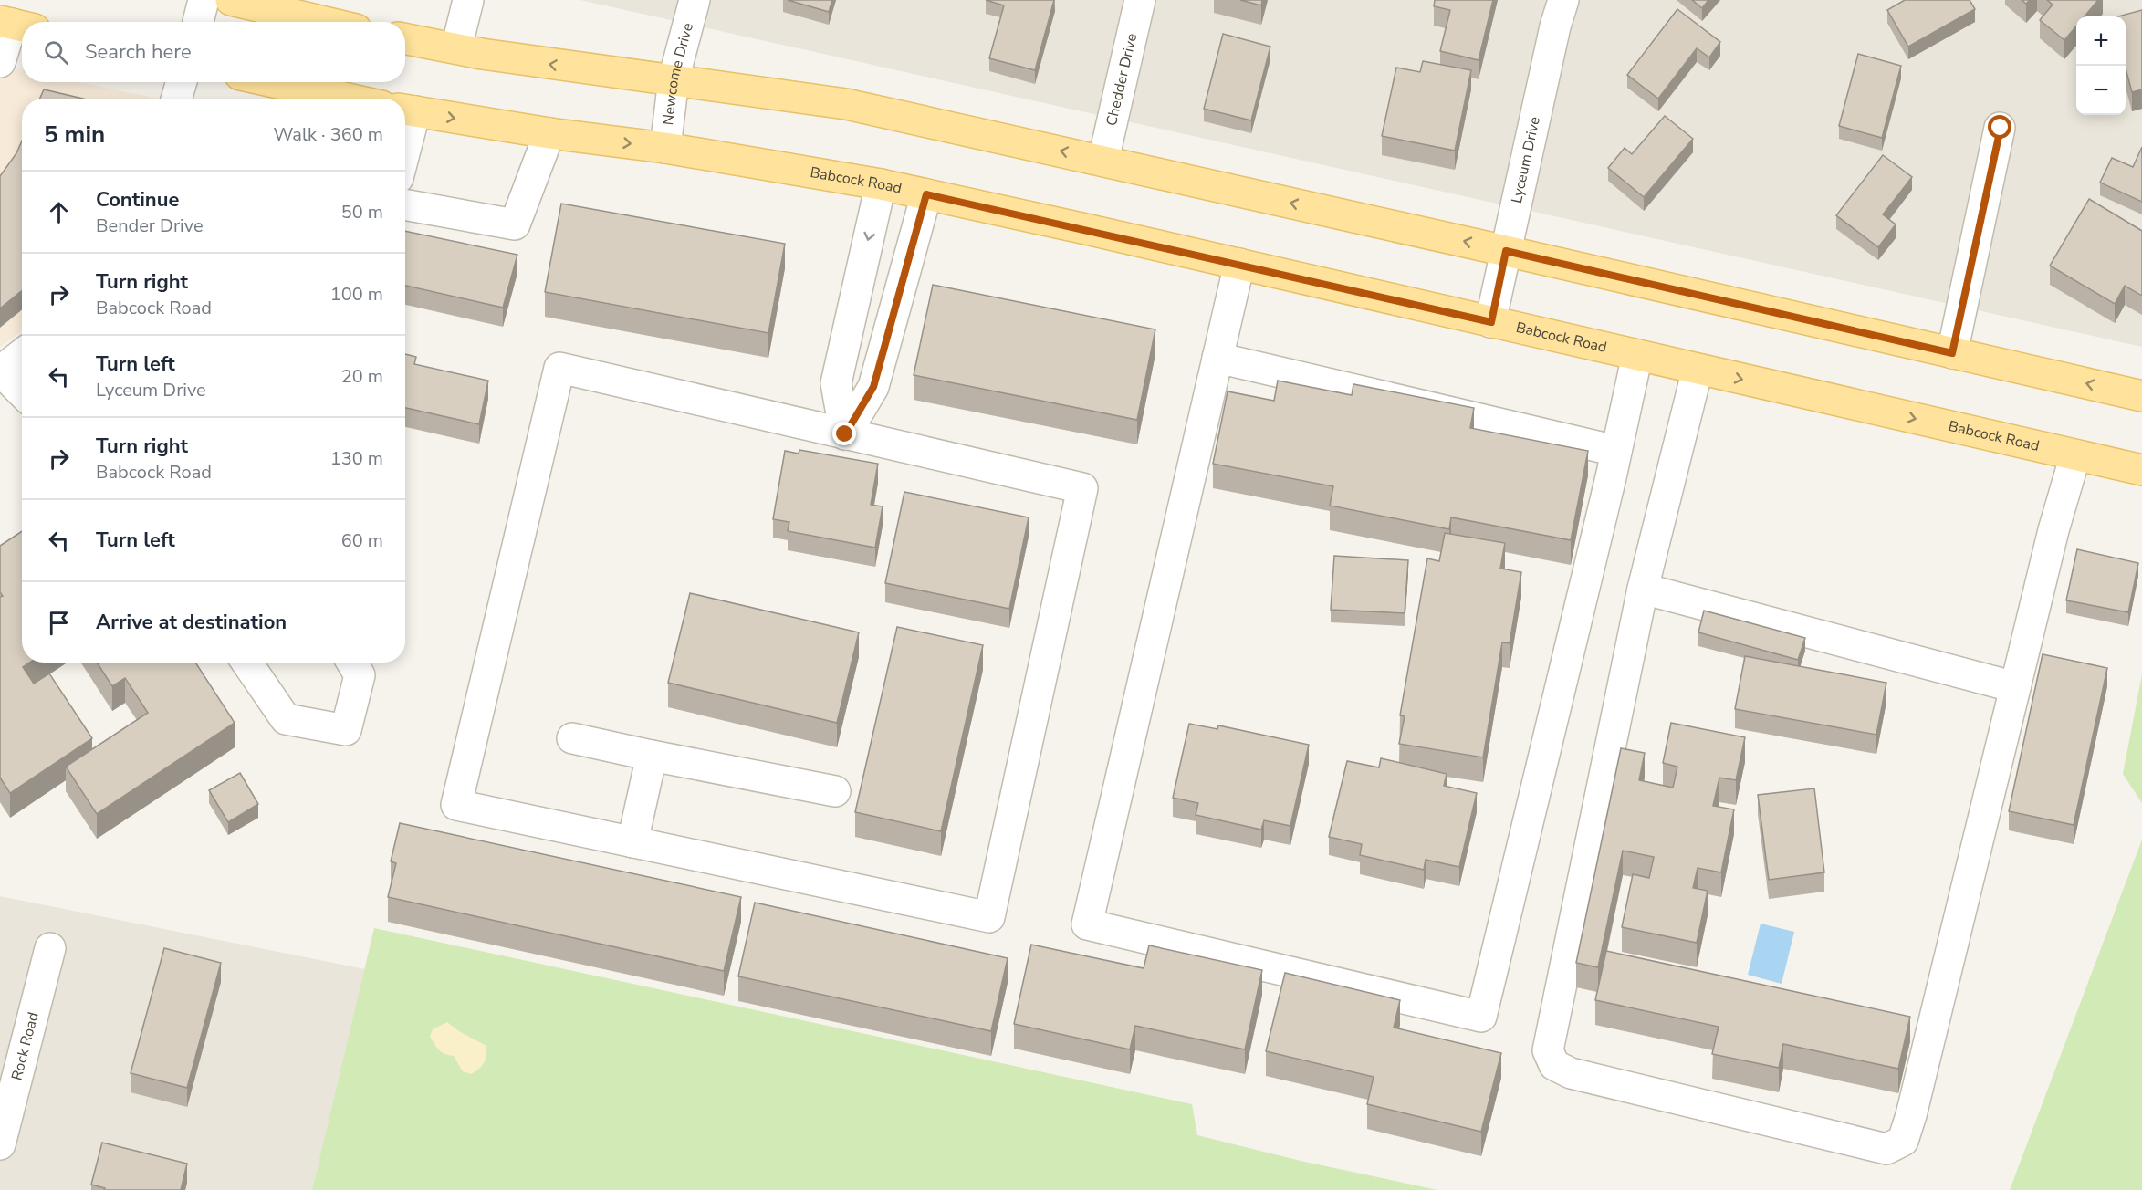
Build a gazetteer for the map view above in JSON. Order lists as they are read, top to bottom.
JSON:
{
  "streets": {
    "main road": ["Babcock Road"],
    "street": [
      "Newcome Drive",
      "Chedder Drive",
      "Lyceum Drive",
      "Rock Road"
    ]
  },
  "crossings": [
    ["Newcome Drive", "Babcock Road"],
    ["Lyceum Drive", "Babcock Road"]
  ],
  "page": {
    "map_buttons": ["+", "−"],
    "search": "Search here",
    "heading": ["5 min", "Walk · 360 m"],
    "list": [
      ["Continue", "Bender Drive", "50 m"],
      ["Turn right", "Babcock Road", "100 m"],
      ["Turn left", "Lyceum Drive", "20 m"],
      ["Turn right", "Babcock Road", "130 m"],
      ["Turn left", "60 m"],
      "Arrive at destination"
    ]
  }
}
